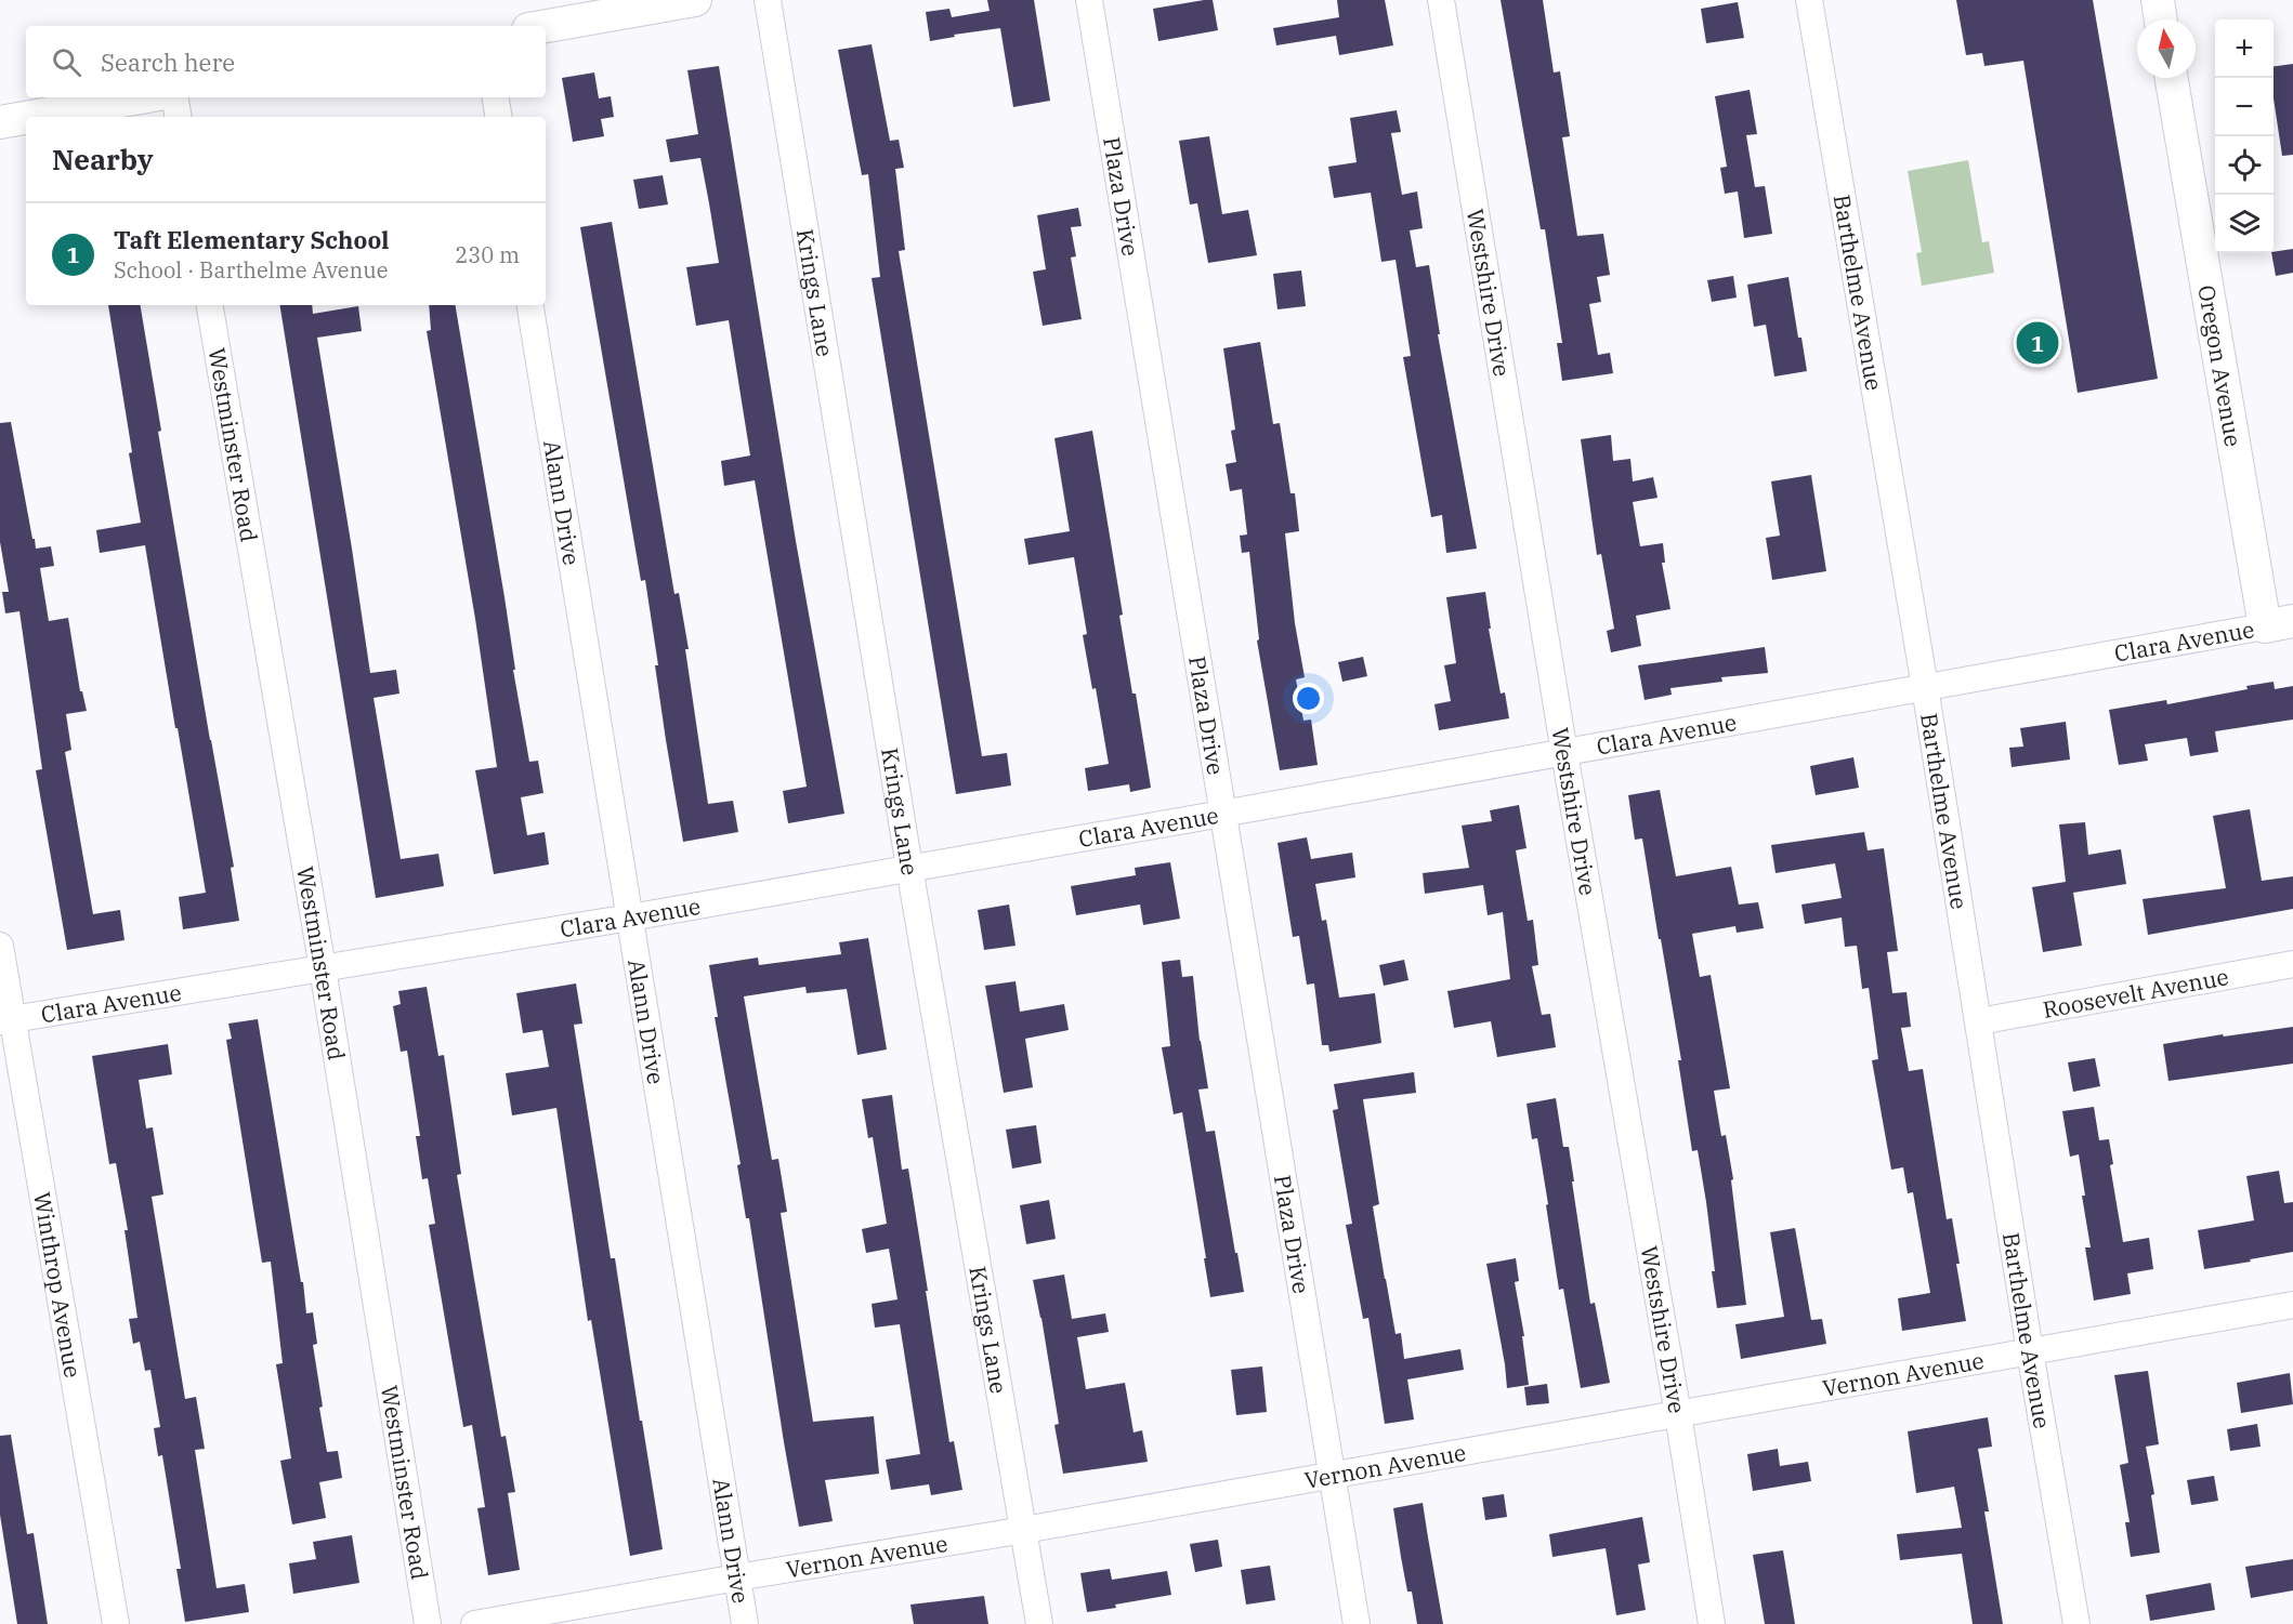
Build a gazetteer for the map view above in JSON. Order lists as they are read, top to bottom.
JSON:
{
  "streets": {
    "street": [
      "Plaza Drive",
      "Krings Lane",
      "Westshire Drive",
      "Barthelme Avenue",
      "Oregon Avenue",
      "Westminster Road",
      "Alann Drive",
      "Clara Avenue",
      "Roosevelt Avenue",
      "Winthrop Avenue",
      "Vernon Avenue"
    ]
  },
  "crossings": [
    ["Plaza Drive", "Clara Avenue"],
    ["Plaza Drive", "Vernon Avenue"],
    ["Krings Lane", "Clara Avenue"],
    ["Krings Lane", "Vernon Avenue"],
    ["Westshire Drive", "Clara Avenue"],
    ["Westshire Drive", "Vernon Avenue"],
    ["Barthelme Avenue", "Clara Avenue"],
    ["Barthelme Avenue", "Roosevelt Avenue"],
    ["Barthelme Avenue", "Vernon Avenue"],
    ["Oregon Avenue", "Clara Avenue"],
    ["Westminster Road", "Clara Avenue"],
    ["Alann Drive", "Clara Avenue"],
    ["Alann Drive", "Vernon Avenue"],
    ["Clara Avenue", "Winthrop Avenue"]
  ],
  "north": "top",
  "page": {
    "map_buttons": ["+", "−"],
    "search": "Search here",
    "heading": "Nearby",
    "list": [
      {
        "mark": "1",
        "name": "Taft Elementary School",
        "note": "School · Barthelme Avenue",
        "value": "230 m"
      }
    ],
    "pins": "1"
  }
}
